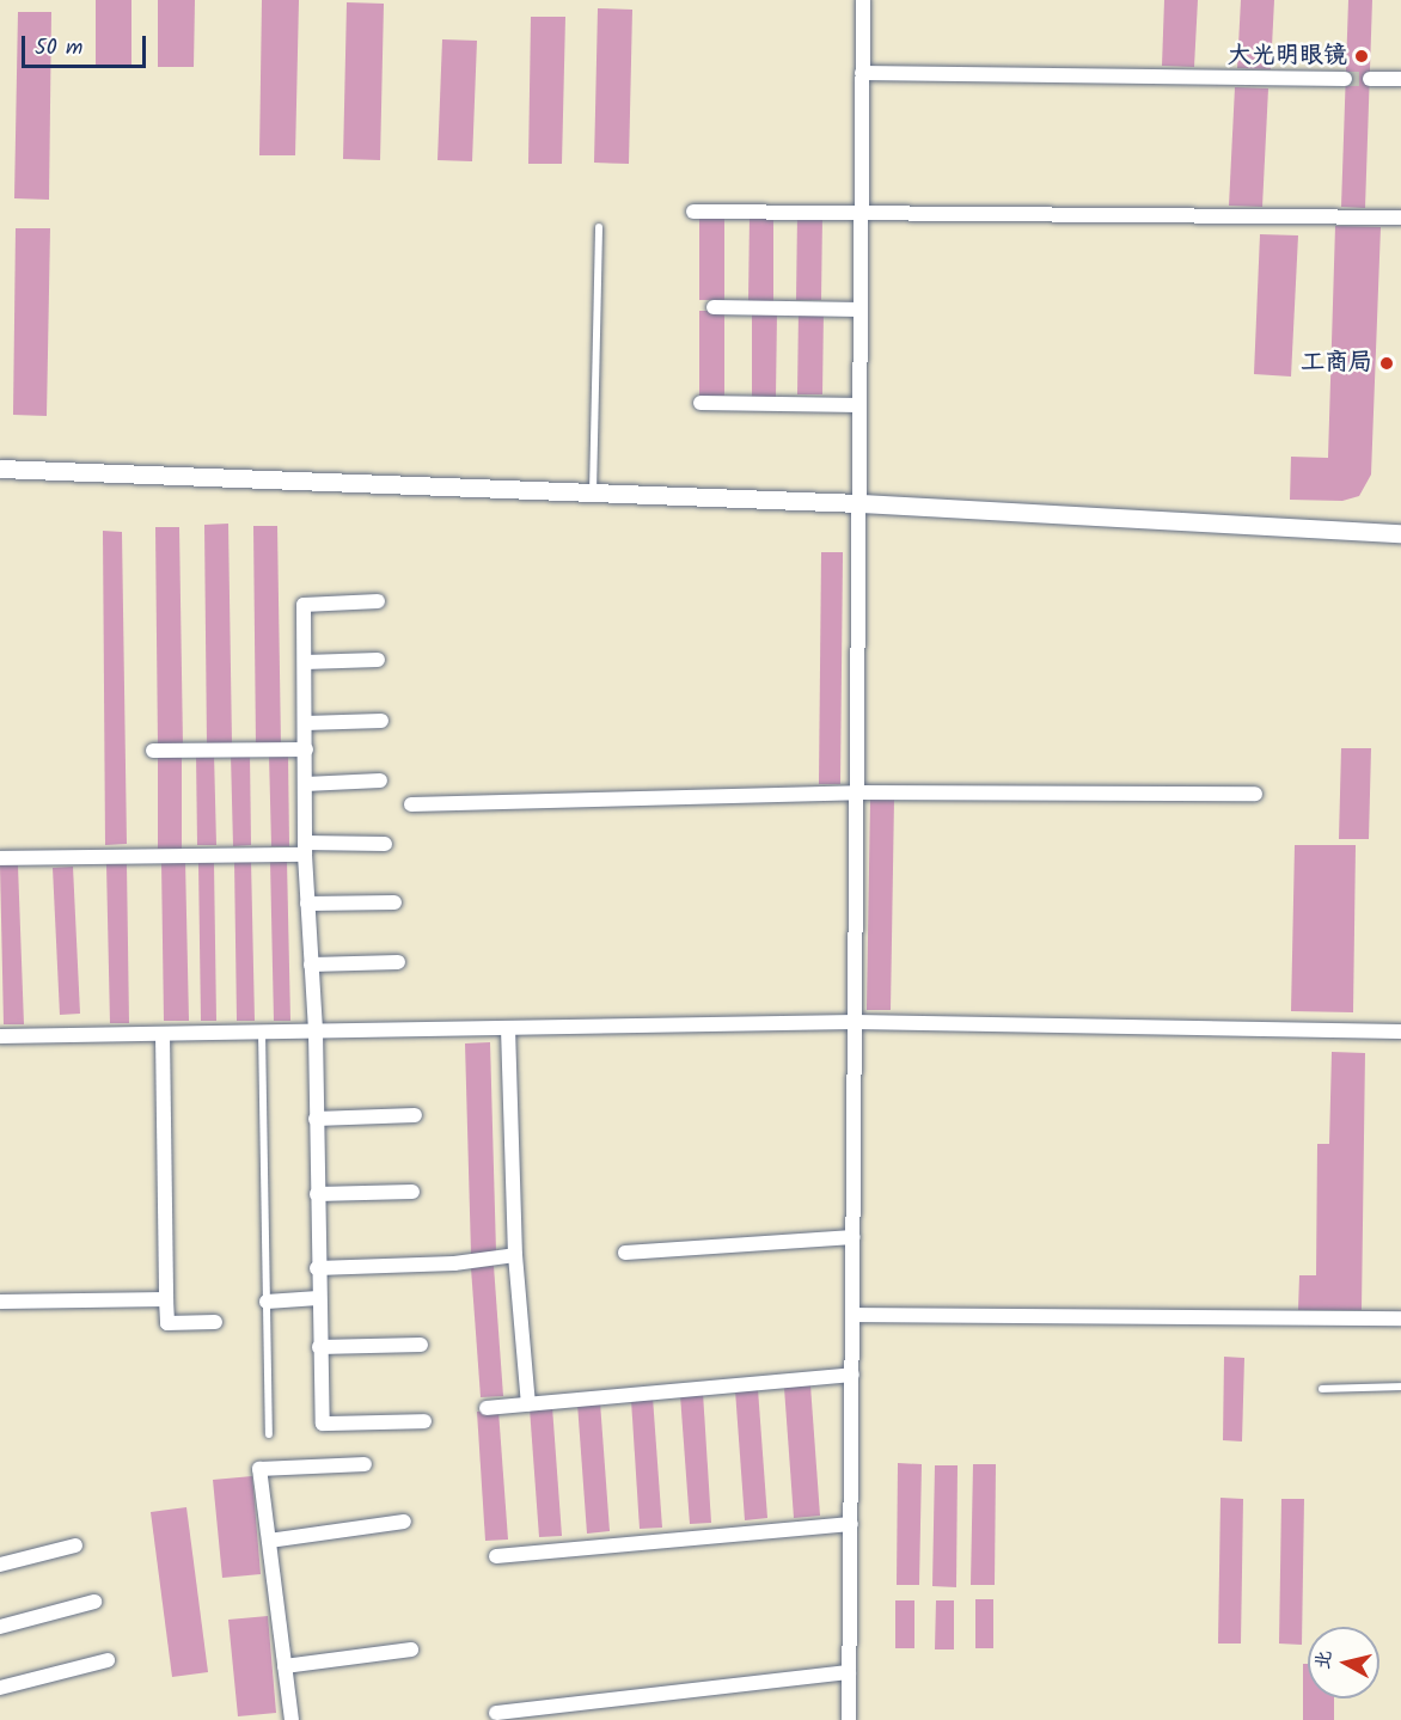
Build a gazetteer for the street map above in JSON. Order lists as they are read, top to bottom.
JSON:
{
  "places": ["大光明眼镜", "工商局"],
  "scale_bar": "50 m",
  "north": "left"
}
